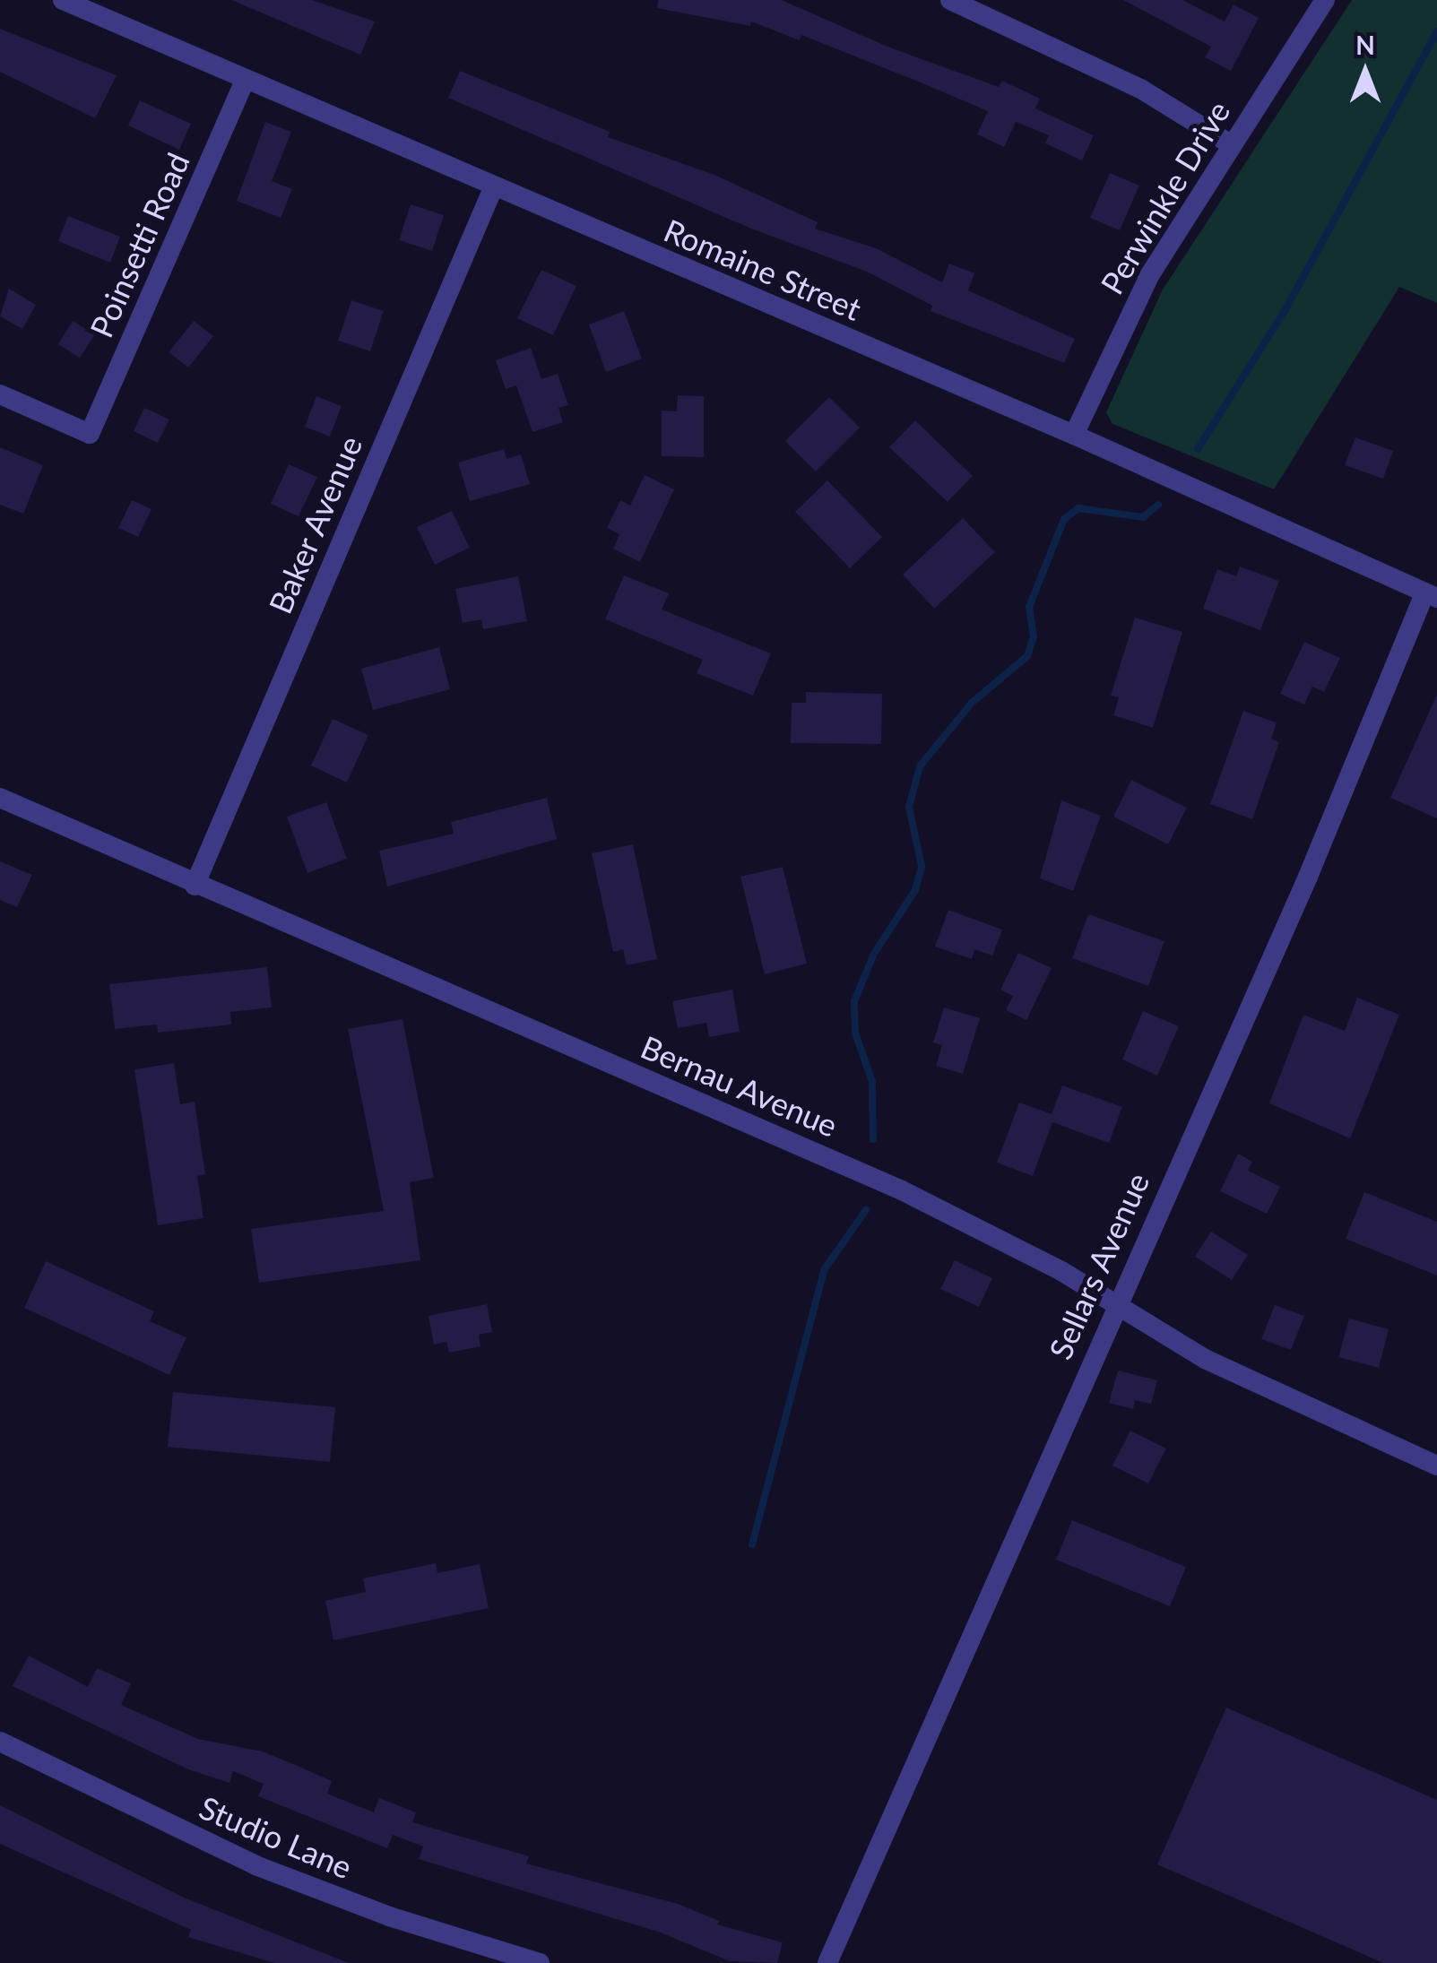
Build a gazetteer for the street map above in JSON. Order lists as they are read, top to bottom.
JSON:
{
  "streets": {
    "street": [
      "Perwinkle Drive",
      "Poinsetti Road",
      "Romaine Street",
      "Baker Avenue",
      "Bernau Avenue",
      "Sellars Avenue",
      "Studio Lane"
    ]
  },
  "crossings": [
    ["Perwinkle Drive", "Romaine Street"],
    ["Poinsetti Road", "Romaine Street"],
    ["Romaine Street", "Baker Avenue"],
    ["Romaine Street", "Sellars Avenue"],
    ["Baker Avenue", "Bernau Avenue"],
    ["Bernau Avenue", "Sellars Avenue"]
  ],
  "north": "top"
}
